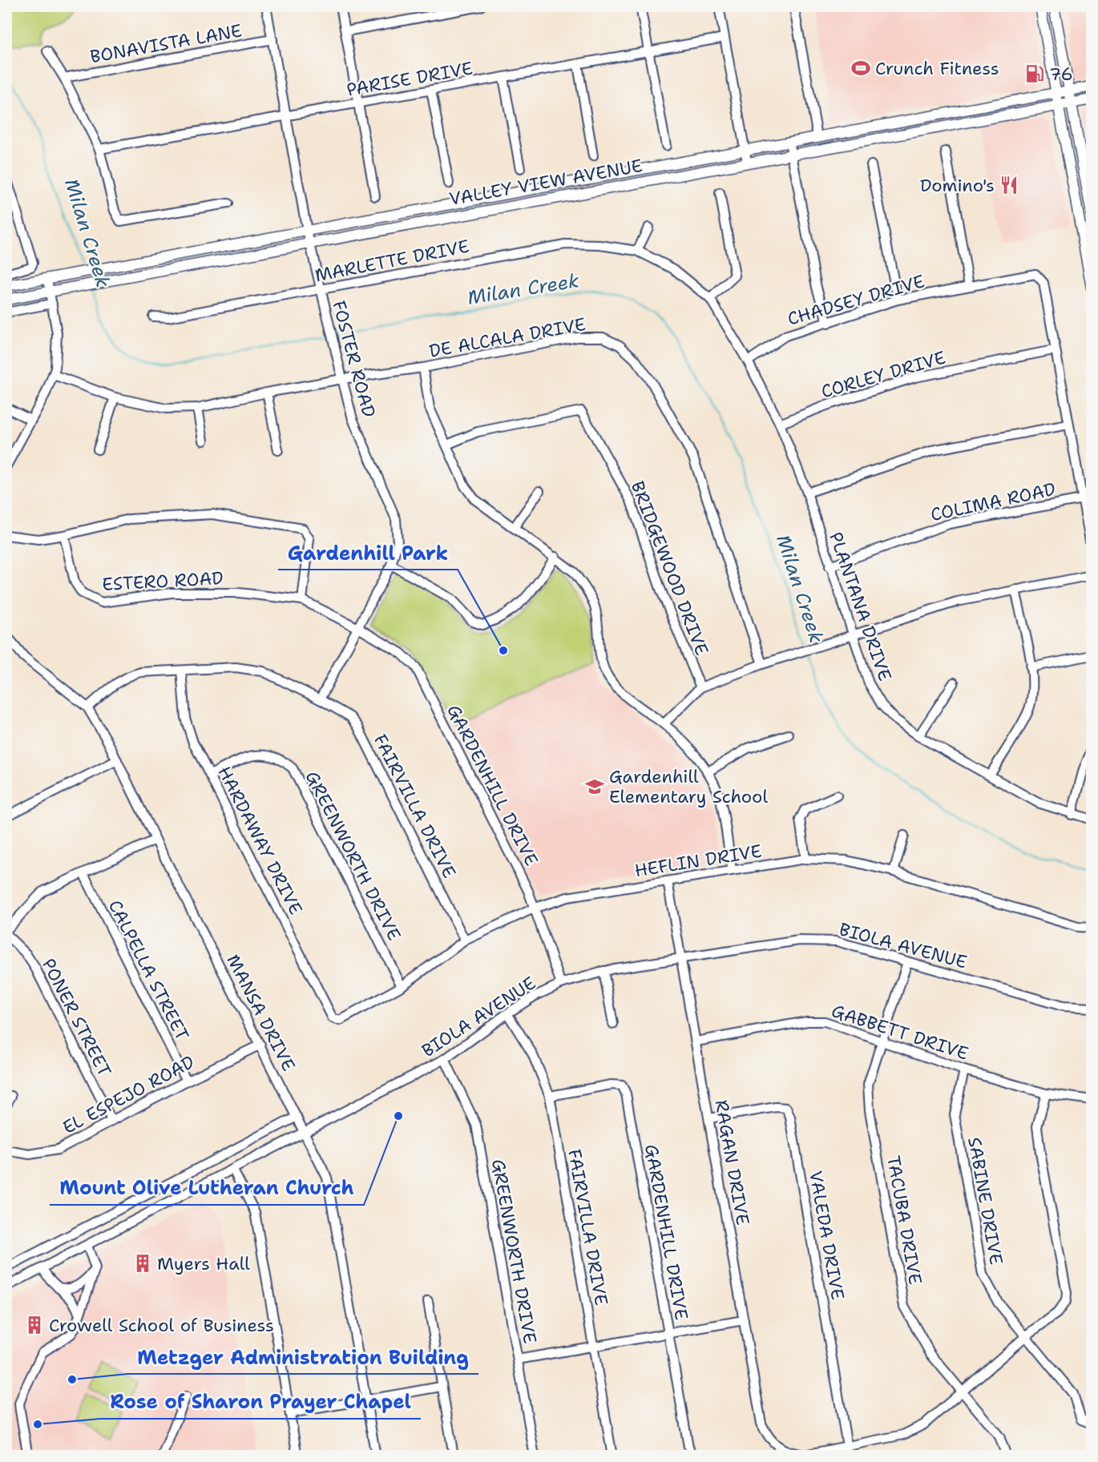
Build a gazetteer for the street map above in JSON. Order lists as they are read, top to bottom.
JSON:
{
  "streets": {
    "main road": ["VALLEY VIEW AVENUE"],
    "street": [
      "BONAVISTA LANE",
      "PARISE DRIVE",
      "MARLETTE DRIVE",
      "CHADSEY DRIVE",
      "DE ALCALA DRIVE",
      "FOSTER ROAD",
      "CORLEY DRIVE",
      "COLIMA ROAD",
      "BRIDGEWOOD DRIVE",
      "ESTERO ROAD",
      "PLANTANA DRIVE",
      "GARDENHILL DRIVE",
      "FAIRVILLA DRIVE",
      "HARDAWAY DRIVE",
      "GREENWORTH DRIVE",
      "HEFLIN DRIVE",
      "BIOLA AVENUE",
      "CALPELLA STREET",
      "MANSA DRIVE",
      "PONER STREET",
      "GABBETT DRIVE",
      "EL ESPEJO ROAD",
      "RAGAN DRIVE",
      "SABINE DRIVE",
      "TACUBA DRIVE",
      "VALEDA DRIVE"
    ]
  },
  "crossings": [
    ["BONAVISTA LANE", "FOSTER ROAD"],
    ["PARISE DRIVE", "FOSTER ROAD"],
    ["VALLEY VIEW AVENUE", "FOSTER ROAD"],
    ["MARLETTE DRIVE", "FOSTER ROAD"],
    ["MARLETTE DRIVE", "PLANTANA DRIVE"],
    ["CHADSEY DRIVE", "CORLEY DRIVE"],
    ["CHADSEY DRIVE", "PLANTANA DRIVE"],
    ["DE ALCALA DRIVE", "FOSTER ROAD"],
    ["FOSTER ROAD", "ESTERO ROAD"],
    ["FOSTER ROAD", "GARDENHILL DRIVE"],
    ["FOSTER ROAD", "FAIRVILLA DRIVE"],
    ["CORLEY DRIVE", "PLANTANA DRIVE"],
    ["COLIMA ROAD", "PLANTANA DRIVE"],
    ["ESTERO ROAD", "GARDENHILL DRIVE"],
    ["GARDENHILL DRIVE", "FAIRVILLA DRIVE"],
    ["GARDENHILL DRIVE", "HEFLIN DRIVE"],
    ["GARDENHILL DRIVE", "BIOLA AVENUE"],
    ["FAIRVILLA DRIVE", "HARDAWAY DRIVE"],
    ["FAIRVILLA DRIVE", "HEFLIN DRIVE"],
    ["FAIRVILLA DRIVE", "BIOLA AVENUE"],
    ["FAIRVILLA DRIVE", "MANSA DRIVE"],
    ["HARDAWAY DRIVE", "GREENWORTH DRIVE"],
    ["HARDAWAY DRIVE", "HEFLIN DRIVE"],
    ["GREENWORTH DRIVE", "HEFLIN DRIVE"],
    ["GREENWORTH DRIVE", "BIOLA AVENUE"],
    ["HEFLIN DRIVE", "RAGAN DRIVE"],
    ["BIOLA AVENUE", "MANSA DRIVE"],
    ["BIOLA AVENUE", "RAGAN DRIVE"],
    ["BIOLA AVENUE", "TACUBA DRIVE"],
    ["CALPELLA STREET", "EL ESPEJO ROAD"],
    ["MANSA DRIVE", "EL ESPEJO ROAD"],
    ["PONER STREET", "EL ESPEJO ROAD"],
    ["GABBETT DRIVE", "RAGAN DRIVE"],
    ["GABBETT DRIVE", "SABINE DRIVE"],
    ["GABBETT DRIVE", "TACUBA DRIVE"],
    ["RAGAN DRIVE", "VALEDA DRIVE"]
  ],
  "water": ["Milan Creek"],
  "places": {
    "sports": ["Crunch Fitness"],
    "fuel station": ["76"],
    "restaurant": ["Domino's"],
    "other": [
      "Gardenhill Park",
      "Mount Olive Lutheran Church",
      "Metzger Administration Building",
      "Rose of Sharon Prayer Chapel"
    ],
    "school or university": ["Gardenhill Elementary School"],
    "building": ["Myers Hall", "Crowell School of Business"]
  }
}
